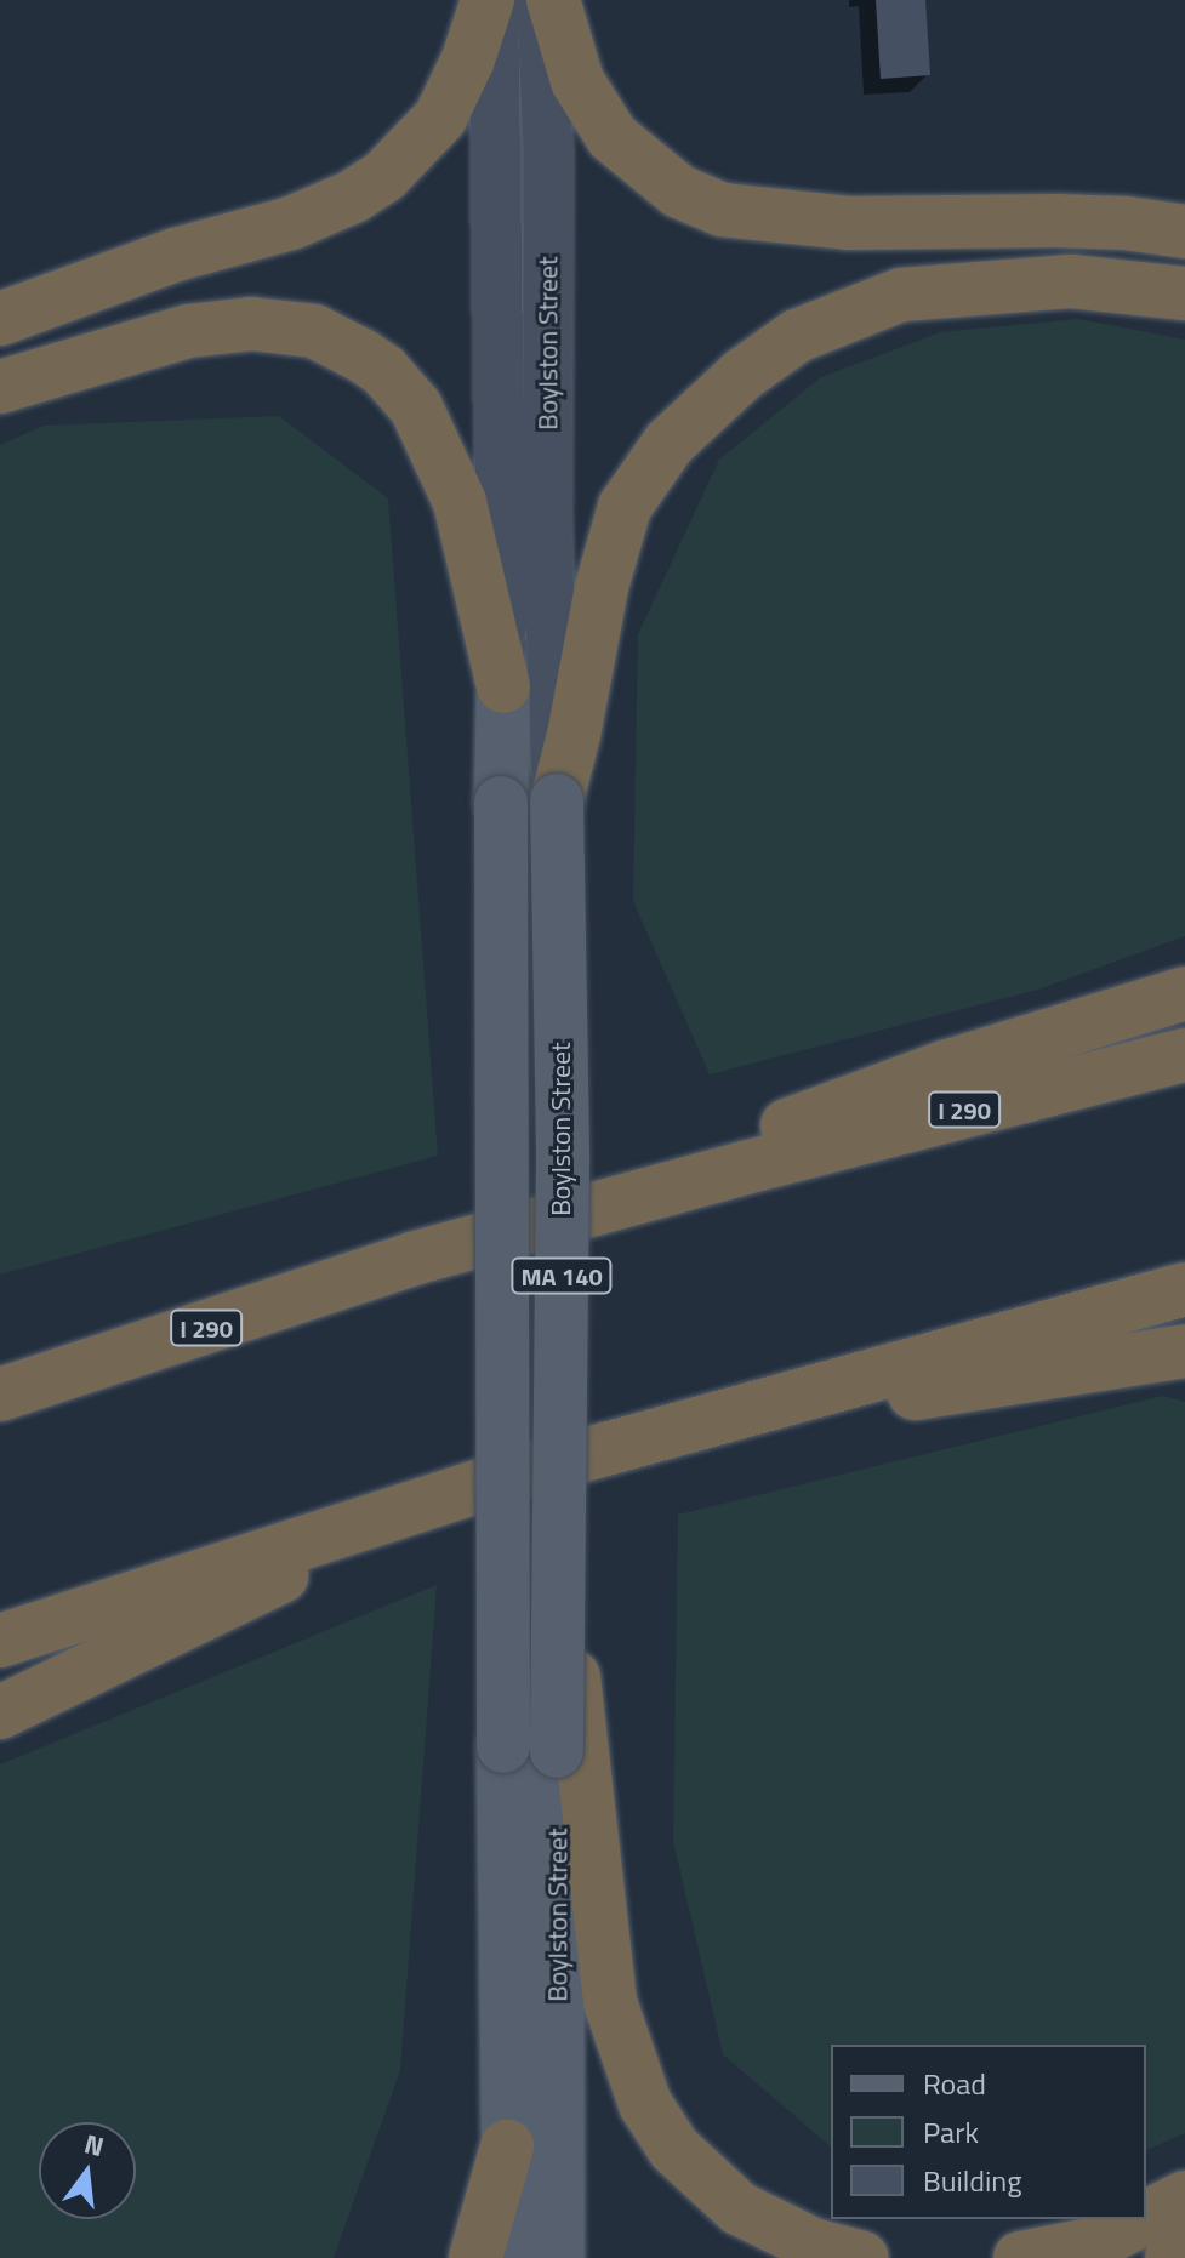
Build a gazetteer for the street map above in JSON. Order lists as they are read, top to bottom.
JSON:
{
  "streets": {
    "highway": ["I 290"],
    "main road": ["Boylston Street", "MA 140"]
  },
  "legend": ["Road", "Park", "Building"],
  "north": "top"
}
